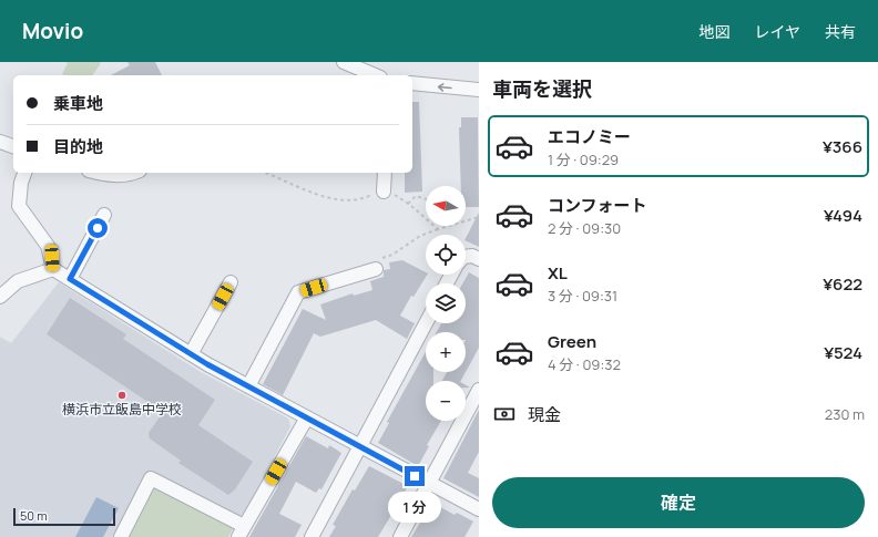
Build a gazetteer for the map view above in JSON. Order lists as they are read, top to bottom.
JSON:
{
  "places": ["横浜市立飯島中学校"],
  "scale_bar": "50 m",
  "north": "left",
  "page": {
    "header": "Movio",
    "nav": ["地図", "レイヤ", "共有"],
    "heading": "車両を選択",
    "banner": ["乗車地", "目的地"],
    "list": [
      {
        "name": "エコノミー",
        "note": "1 分 · 09:29",
        "value": "¥366"
      },
      {
        "name": "コンフォート",
        "note": "2 分 · 09:30",
        "value": "¥494"
      },
      {
        "name": "XL",
        "note": "3 分 · 09:31",
        "value": "¥622"
      },
      {
        "name": "Green",
        "note": "4 分 · 09:32",
        "value": "¥524"
      }
    ],
    "map_buttons": ["+", "−"],
    "pay": ["現金", "230 m"],
    "buttons": "確定",
    "bubble": "1 分",
    "scale": "50 m"
  }
}
